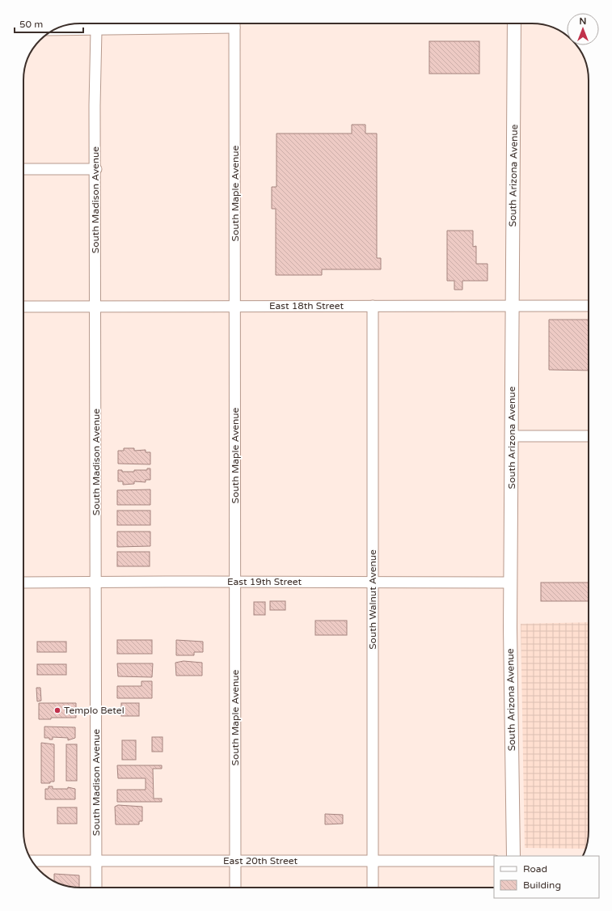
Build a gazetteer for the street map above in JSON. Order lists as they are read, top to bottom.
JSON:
{
  "streets": {
    "street": [
      "South Arizona Avenue",
      "South Maple Avenue",
      "South Madison Avenue",
      "East 18th Street",
      "East 19th Street",
      "South Walnut Avenue",
      "East 20th Street"
    ]
  },
  "crossings": [
    ["South Arizona Avenue", "East 18th Street"],
    ["South Arizona Avenue", "East 19th Street"],
    ["South Maple Avenue", "East 18th Street"],
    ["South Maple Avenue", "East 19th Street"],
    ["South Maple Avenue", "East 20th Street"],
    ["South Madison Avenue", "East 18th Street"],
    ["South Madison Avenue", "East 19th Street"],
    ["South Madison Avenue", "East 20th Street"],
    ["East 18th Street", "South Walnut Avenue"],
    ["East 19th Street", "South Walnut Avenue"],
    ["South Walnut Avenue", "East 20th Street"]
  ],
  "places": ["Templo Betel"],
  "legend": ["Road", "Building"],
  "scale_bar": "50 m",
  "north": "top"
}
